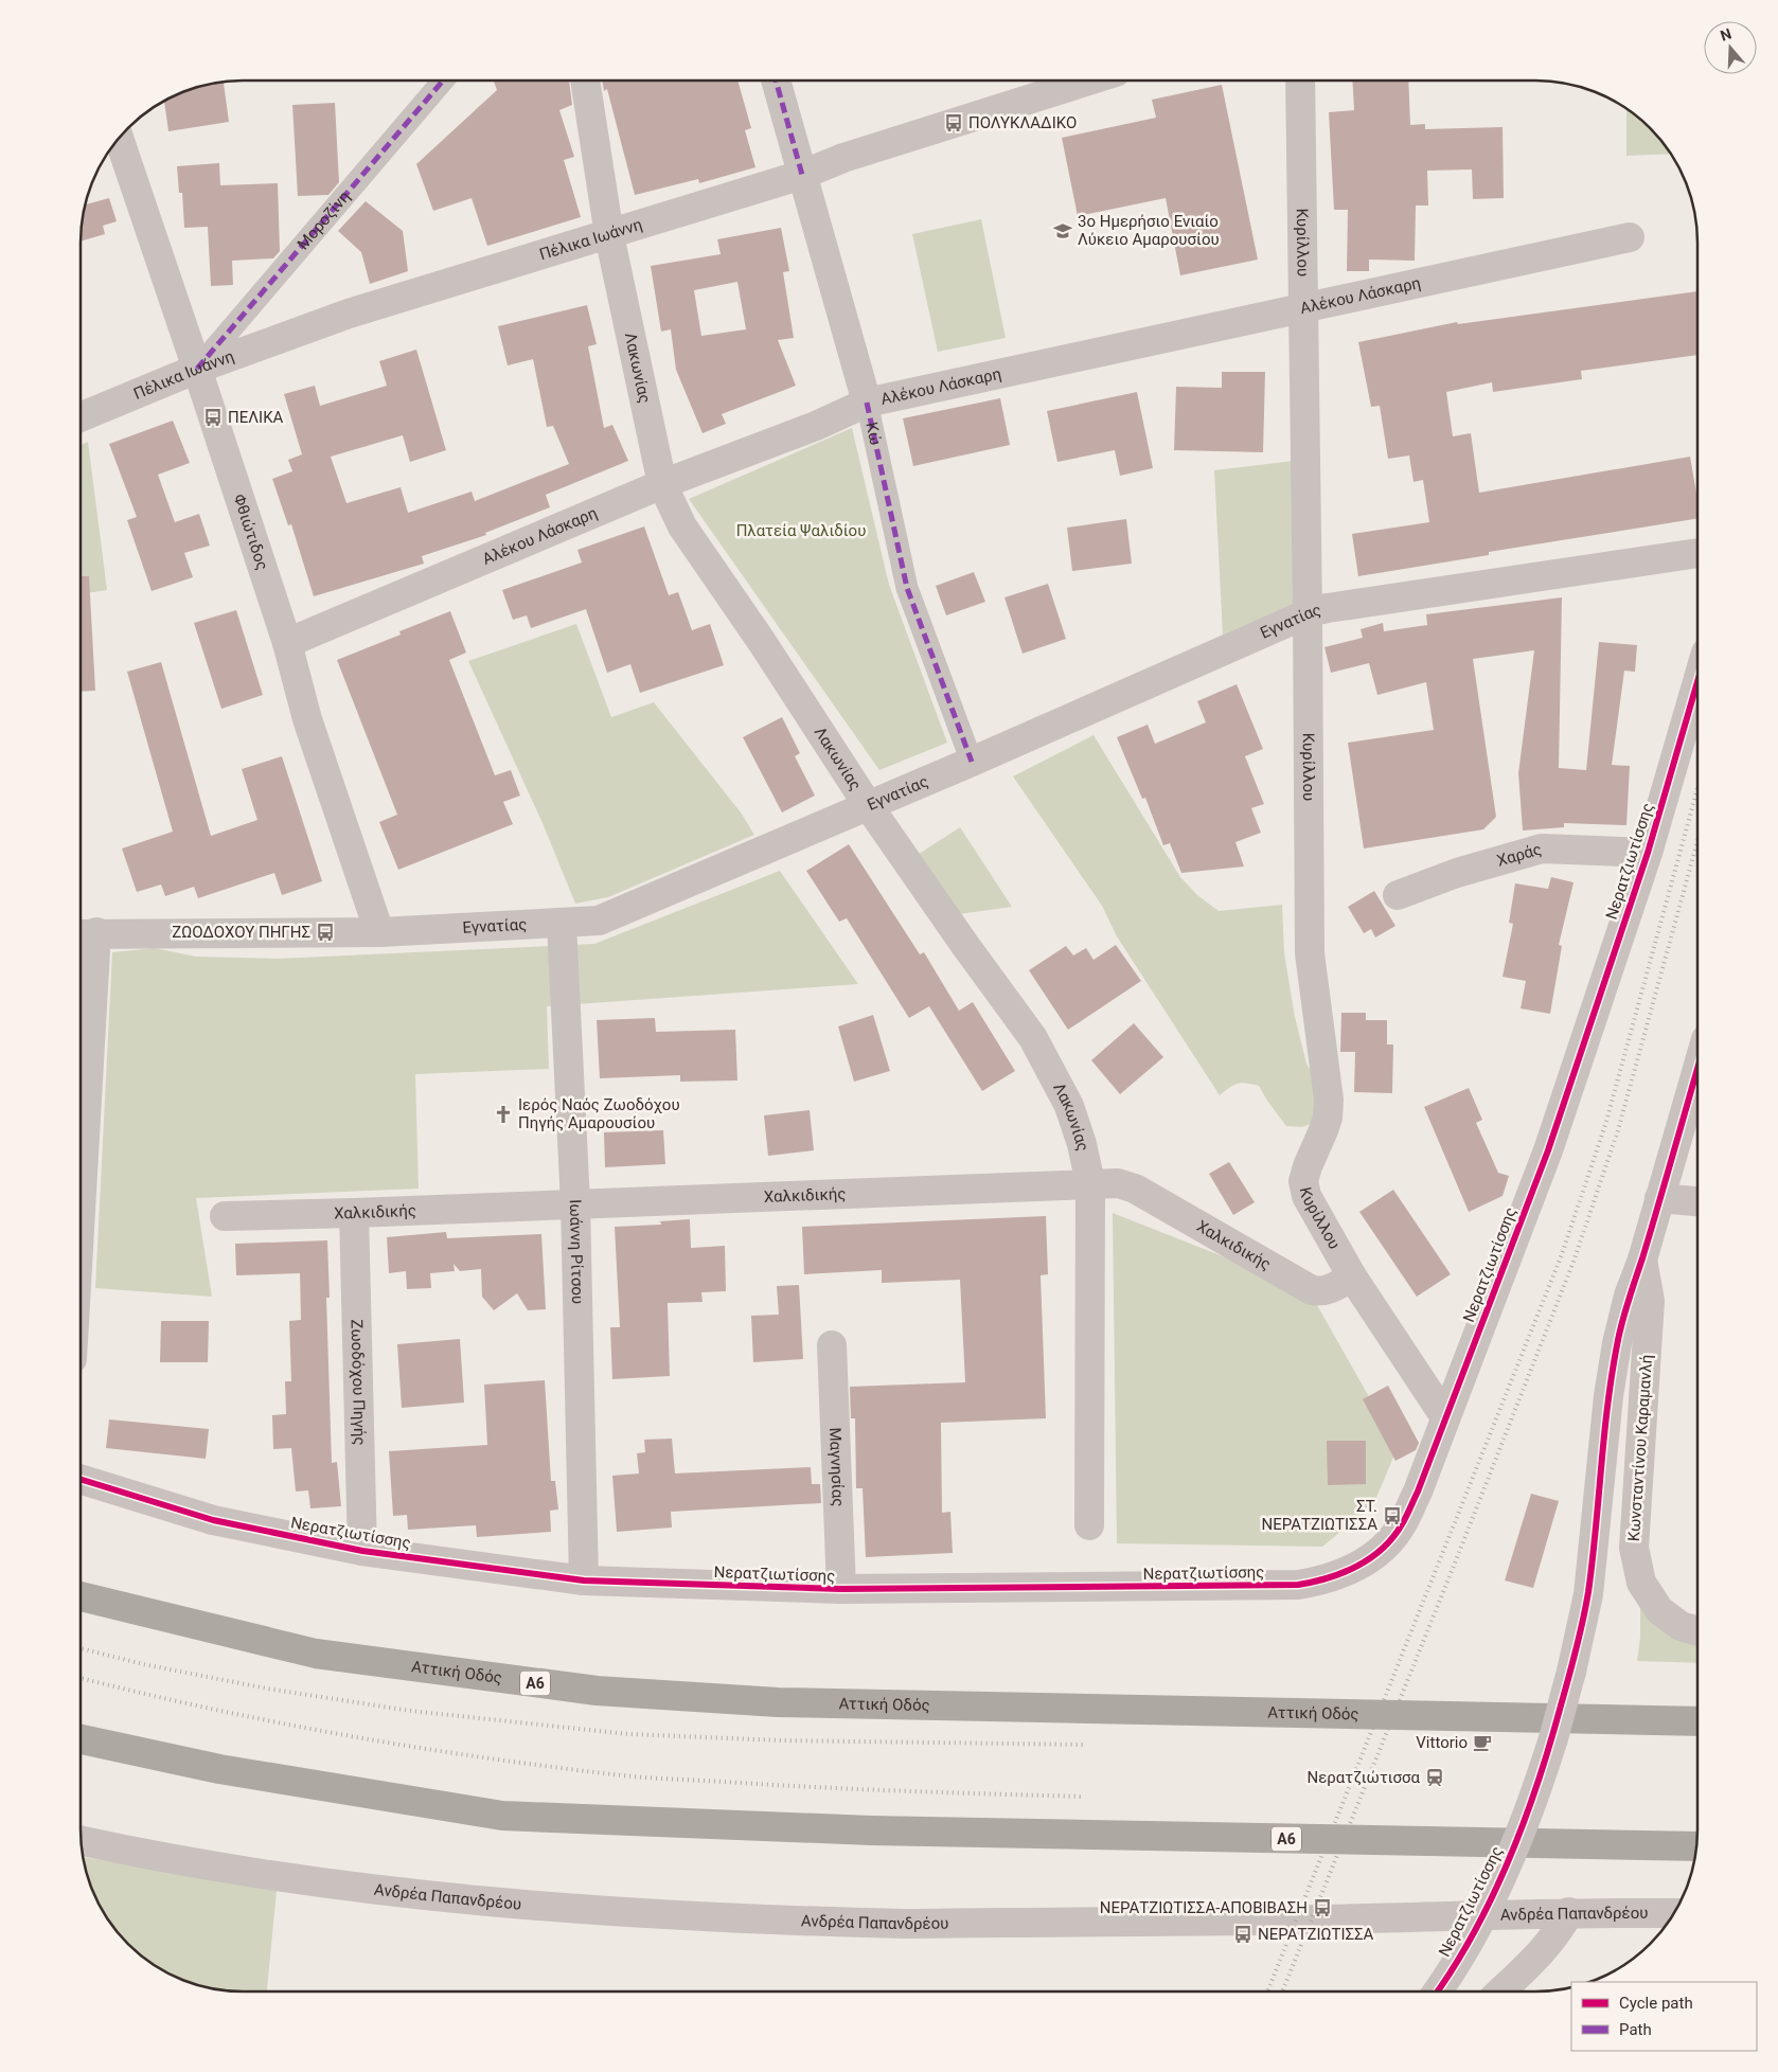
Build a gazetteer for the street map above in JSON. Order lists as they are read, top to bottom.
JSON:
{
  "streets": {
    "highway": ["Αττική Οδός", "Α6"],
    "street": [
      "Μοροζίνη",
      "Πέλικα Ιωάννη",
      "Κυρίλλου",
      "Αλέκου Λάσκαρη",
      "Λακωνίας",
      "Κώ",
      "Φθιώτιδος",
      "Εγνατίας",
      "Χαράς",
      "Νερατζιωτίσσης",
      "Χαλκιδικής",
      "Ιωάννη Ρίτσου",
      "Ζωοδόχου Πηγής",
      "Κωνσταντίνου Καραμανλή",
      "Μαγνησίας",
      "Ανδρέα Παπανδρέου"
    ]
  },
  "crossings": [
    ["Μοροζίνη", "Πέλικα Ιωάννη"],
    ["Μοροζίνη", "Φθιώτιδος"],
    ["Πέλικα Ιωάννη", "Λακωνίας"],
    ["Πέλικα Ιωάννη", "Κώ"],
    ["Πέλικα Ιωάννη", "Φθιώτιδος"],
    ["Κυρίλλου", "Αλέκου Λάσκαρη"],
    ["Κυρίλλου", "Εγνατίας"],
    ["Κυρίλλου", "Νερατζιωτίσσης"],
    ["Κυρίλλου", "Χαλκιδικής"],
    ["Αλέκου Λάσκαρη", "Λακωνίας"],
    ["Αλέκου Λάσκαρη", "Κώ"],
    ["Αλέκου Λάσκαρη", "Φθιώτιδος"],
    ["Λακωνίας", "Εγνατίας"],
    ["Λακωνίας", "Χαλκιδικής"],
    ["Κώ", "Εγνατίας"],
    ["Φθιώτιδος", "Εγνατίας"],
    ["Εγνατίας", "Ιωάννη Ρίτσου"],
    ["Χαράς", "Νερατζιωτίσσης"],
    ["Νερατζιωτίσσης", "Ιωάννη Ρίτσου"],
    ["Νερατζιωτίσσης", "Ζωοδόχου Πηγής"],
    ["Νερατζιωτίσσης", "Κωνσταντίνου Καραμανλή"],
    ["Νερατζιωτίσσης", "Μαγνησίας"],
    ["Χαλκιδικής", "Ιωάννη Ρίτσου"],
    ["Χαλκιδικής", "Ζωοδόχου Πηγής"]
  ],
  "parks": ["Πλατεία Ψαλιδίου"],
  "places": {
    "bus stop": [
      "ΠΟΛΥΚΛΑΔΙΚΟ",
      "ΠΕΛΙΚΑ",
      "ΖΩΟΔΟΧΟΥ ΠΗΓΗΣ",
      "ΣΤ. ΝΕΡΑΤΖΙΩΤΙΣΣΑ",
      "ΝΕΡΑΤΖΙΩΤΙΣΣΑ-ΑΠΟΒΙΒΑΣΗ",
      "ΝΕΡΑΤΖΙΩΤΙΣΣΑ"
    ],
    "school or university": ["3ο Ημερήσιο Ενιαίο Λύκειο Αμαρουσίου"],
    "church": ["Ιερός Ναός Ζωοδόχου Πηγής Αμαρουσίου"],
    "cafe": ["Vittorio"],
    "station": ["Νερατζιώτισσα"]
  },
  "legend": ["Cycle path", "Path"],
  "north": "top"
}
